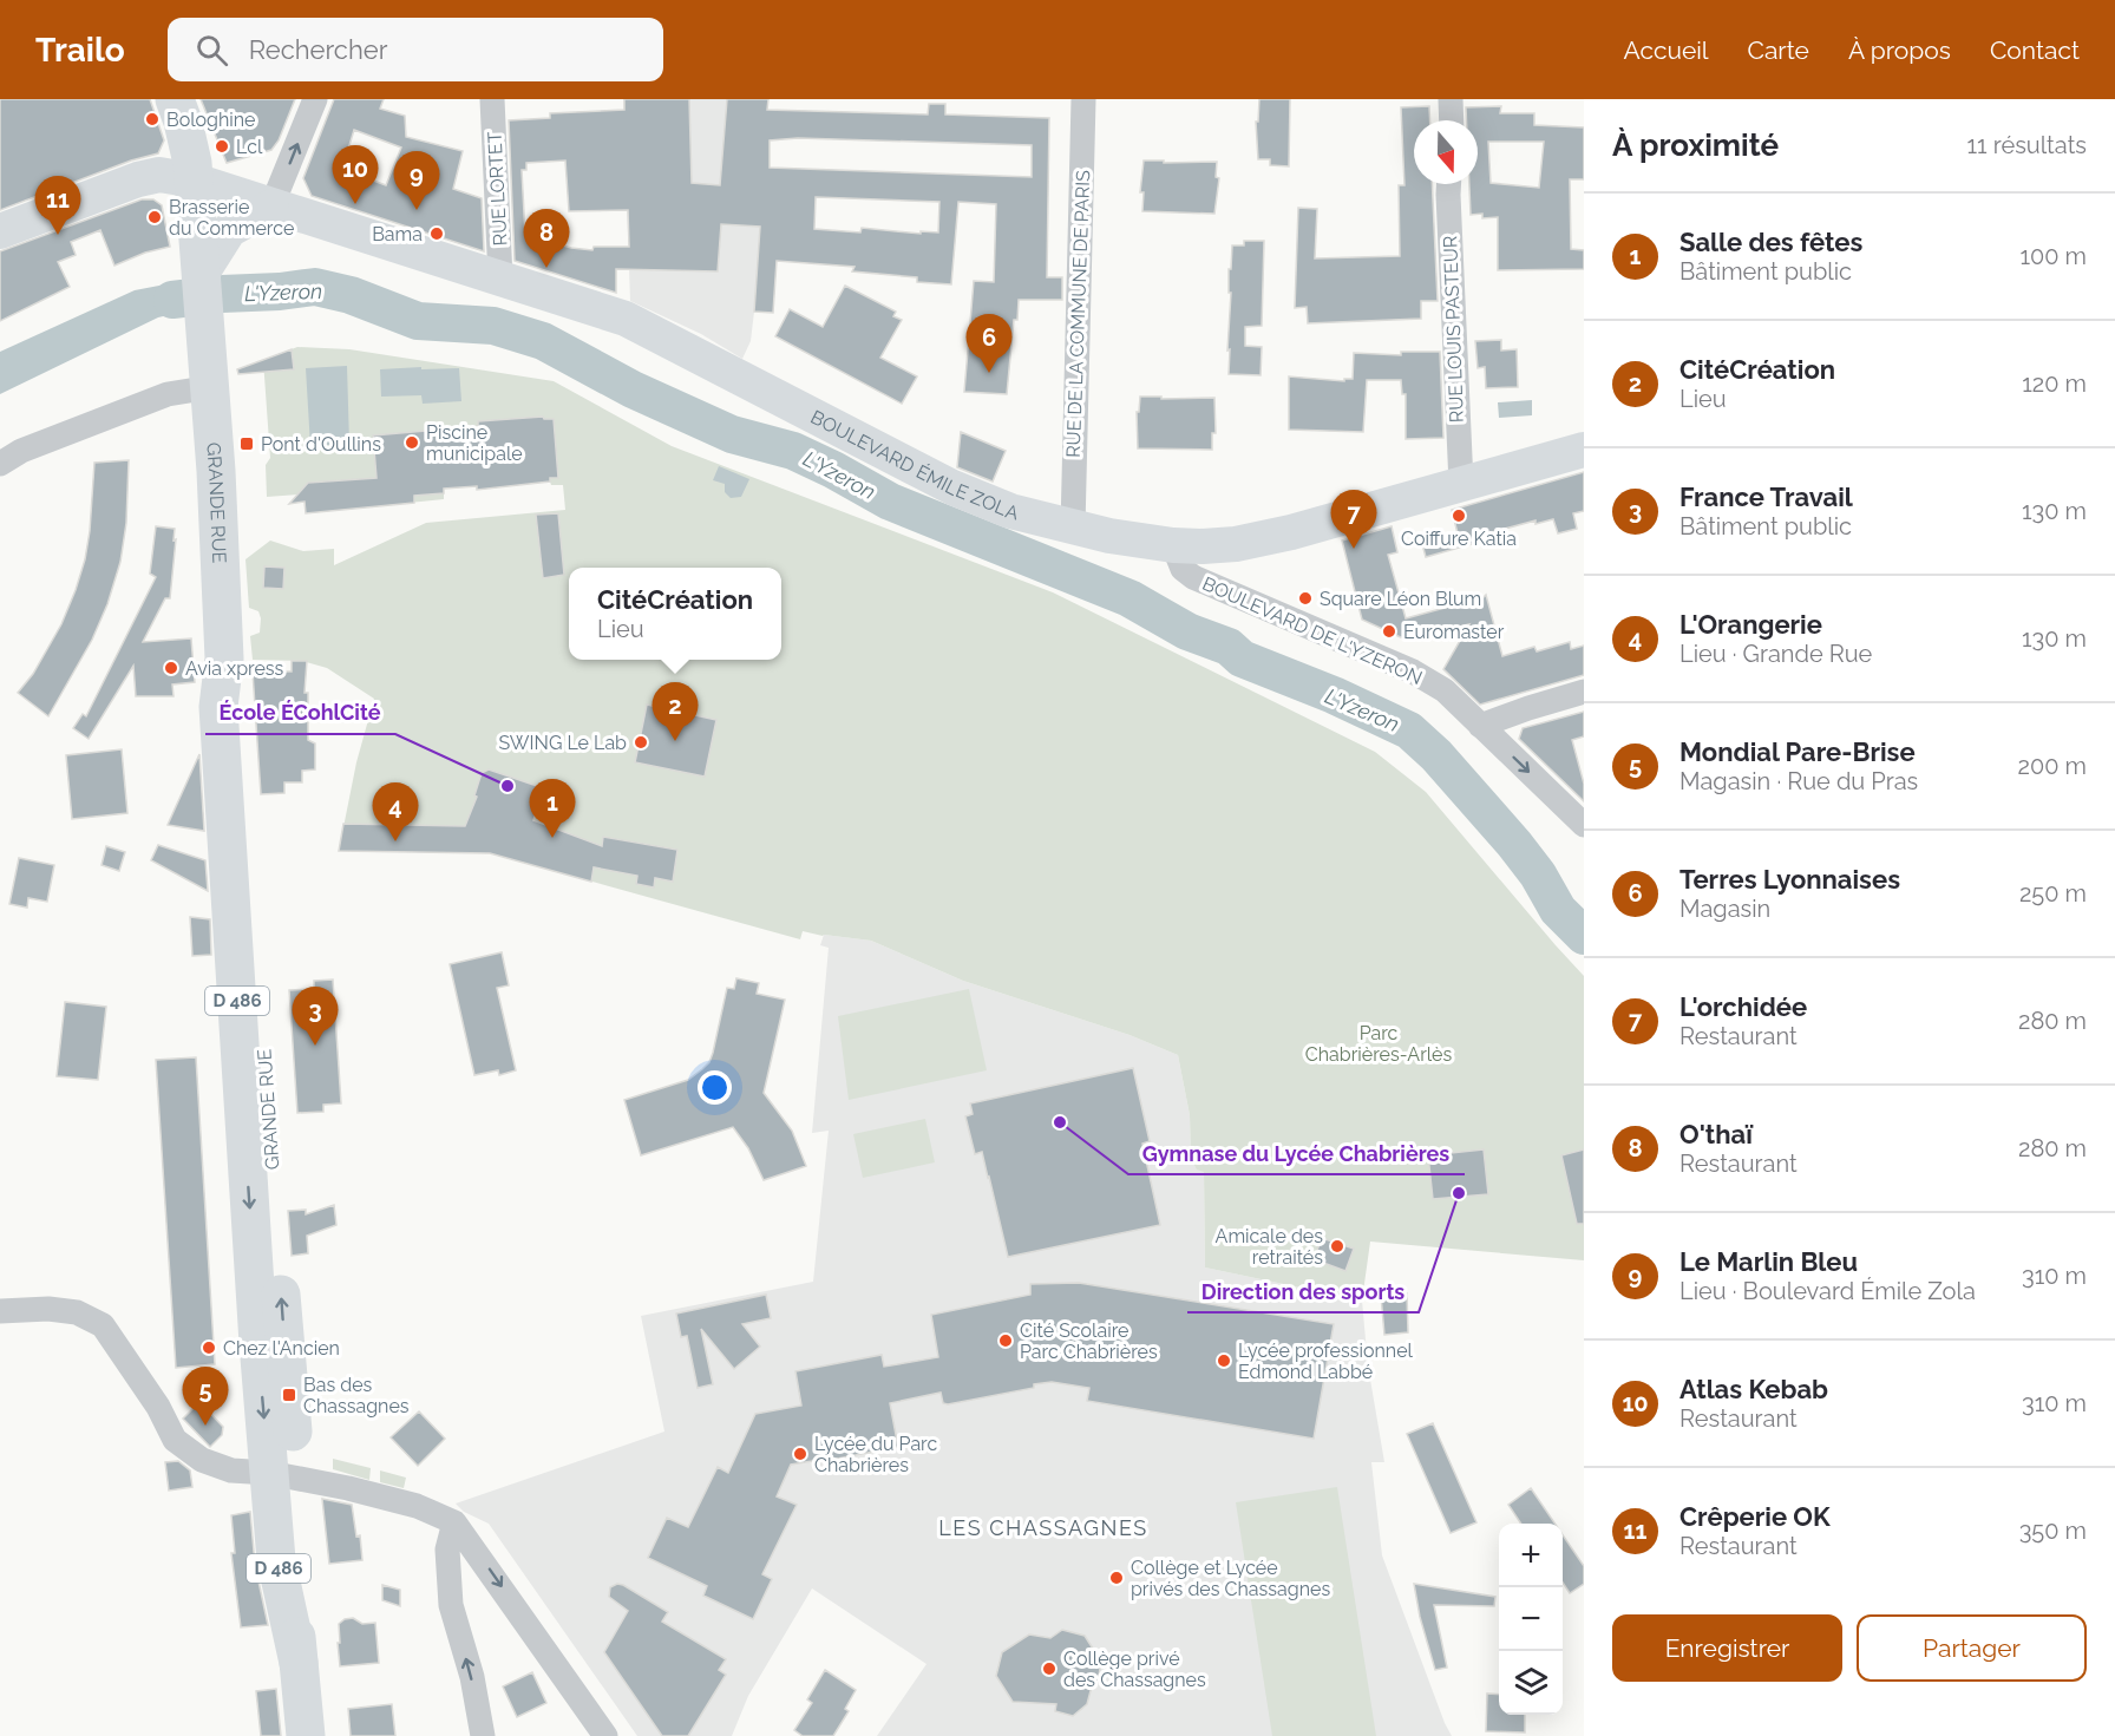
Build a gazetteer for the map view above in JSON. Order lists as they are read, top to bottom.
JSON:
{
  "streets": {
    "main road": ["BOULEVARD ÉMILE ZOLA", "GRANDE RUE", "D 486"],
    "street": [
      "RUE LORTET",
      "RUE DE LA COMMUNE DE PARIS",
      "RUE LOUIS PASTEUR",
      "BOULEVARD DE L'YZERON"
    ]
  },
  "crossings": [
    ["RUE LORTET", "BOULEVARD ÉMILE ZOLA"],
    ["RUE DE LA COMMUNE DE PARIS", "BOULEVARD ÉMILE ZOLA"],
    ["RUE LOUIS PASTEUR", "BOULEVARD ÉMILE ZOLA"],
    ["BOULEVARD ÉMILE ZOLA", "BOULEVARD DE L'YZERON"],
    ["BOULEVARD ÉMILE ZOLA", "D 486"],
    ["GRANDE RUE", "D 486"]
  ],
  "districts": ["LES CHASSAGNES"],
  "water": ["L'Yzeron"],
  "parks": ["Parc Chabrières-Arlès"],
  "places": {
    "other": [
      "Bologhine",
      "Lcl",
      "Brasserie du Commerce",
      "Bama",
      "Piscine municipale",
      "Coiffure Katia",
      "Square Léon Blum",
      "Euromaster",
      "Avia xpress",
      "SWING Le Lab",
      "École ÉCohlCité",
      "Gymnase du Lycée Chabrières",
      "Direction des sports",
      "Amicale des retraités",
      "Cité Scolaire Parc Chabrières",
      "Chez l'Ancien",
      "Lycée professionnel Edmond Labbé",
      "Lycée du Parc Chabrières",
      "Collège et Lycée privés des Chassagnes",
      "Collège privé des Chassagnes"
    ],
    "transit": ["Pont d'Oullins", "Bas des Chassagnes"]
  },
  "north": "bottom",
  "page": {
    "header": "Trailo",
    "search": "Rechercher",
    "nav": [
      "Accueil",
      "Carte",
      "À propos",
      "Contact"
    ],
    "heading": ["À proximité", "11 résultats"],
    "pins": [
      "10",
      "9",
      "11",
      "8",
      "6",
      "7",
      "2",
      "1",
      "4",
      "3",
      "5"
    ],
    "list": [
      {
        "mark": "1",
        "name": "Salle des fêtes",
        "note": "Bâtiment public",
        "value": "100 m"
      },
      {
        "mark": "2",
        "name": "CitéCréation",
        "note": "Lieu",
        "value": "120 m"
      },
      {
        "mark": "3",
        "name": "France Travail",
        "note": "Bâtiment public",
        "value": "130 m"
      },
      {
        "mark": "4",
        "name": "L'Orangerie",
        "note": "Lieu · Grande Rue",
        "value": "130 m"
      },
      {
        "mark": "5",
        "name": "Mondial Pare-Brise",
        "note": "Magasin · Rue du Pras",
        "value": "200 m"
      },
      {
        "mark": "6",
        "name": "Terres Lyonnaises",
        "note": "Magasin",
        "value": "250 m"
      },
      {
        "mark": "7",
        "name": "L'orchidée",
        "note": "Restaurant",
        "value": "280 m"
      },
      {
        "mark": "8",
        "name": "O'thaï",
        "note": "Restaurant",
        "value": "280 m"
      },
      {
        "mark": "9",
        "name": "Le Marlin Bleu",
        "note": "Lieu · Boulevard Émile Zola",
        "value": "310 m"
      },
      {
        "mark": "10",
        "name": "Atlas Kebab",
        "note": "Restaurant",
        "value": "310 m"
      },
      {
        "mark": "11",
        "name": "Crêperie OK",
        "note": "Restaurant",
        "value": "350 m"
      }
    ],
    "popup": ["CitéCréation", "Lieu"],
    "map_buttons": ["+", "−"],
    "buttons": ["Enregistrer", "Partager"]
  }
}
